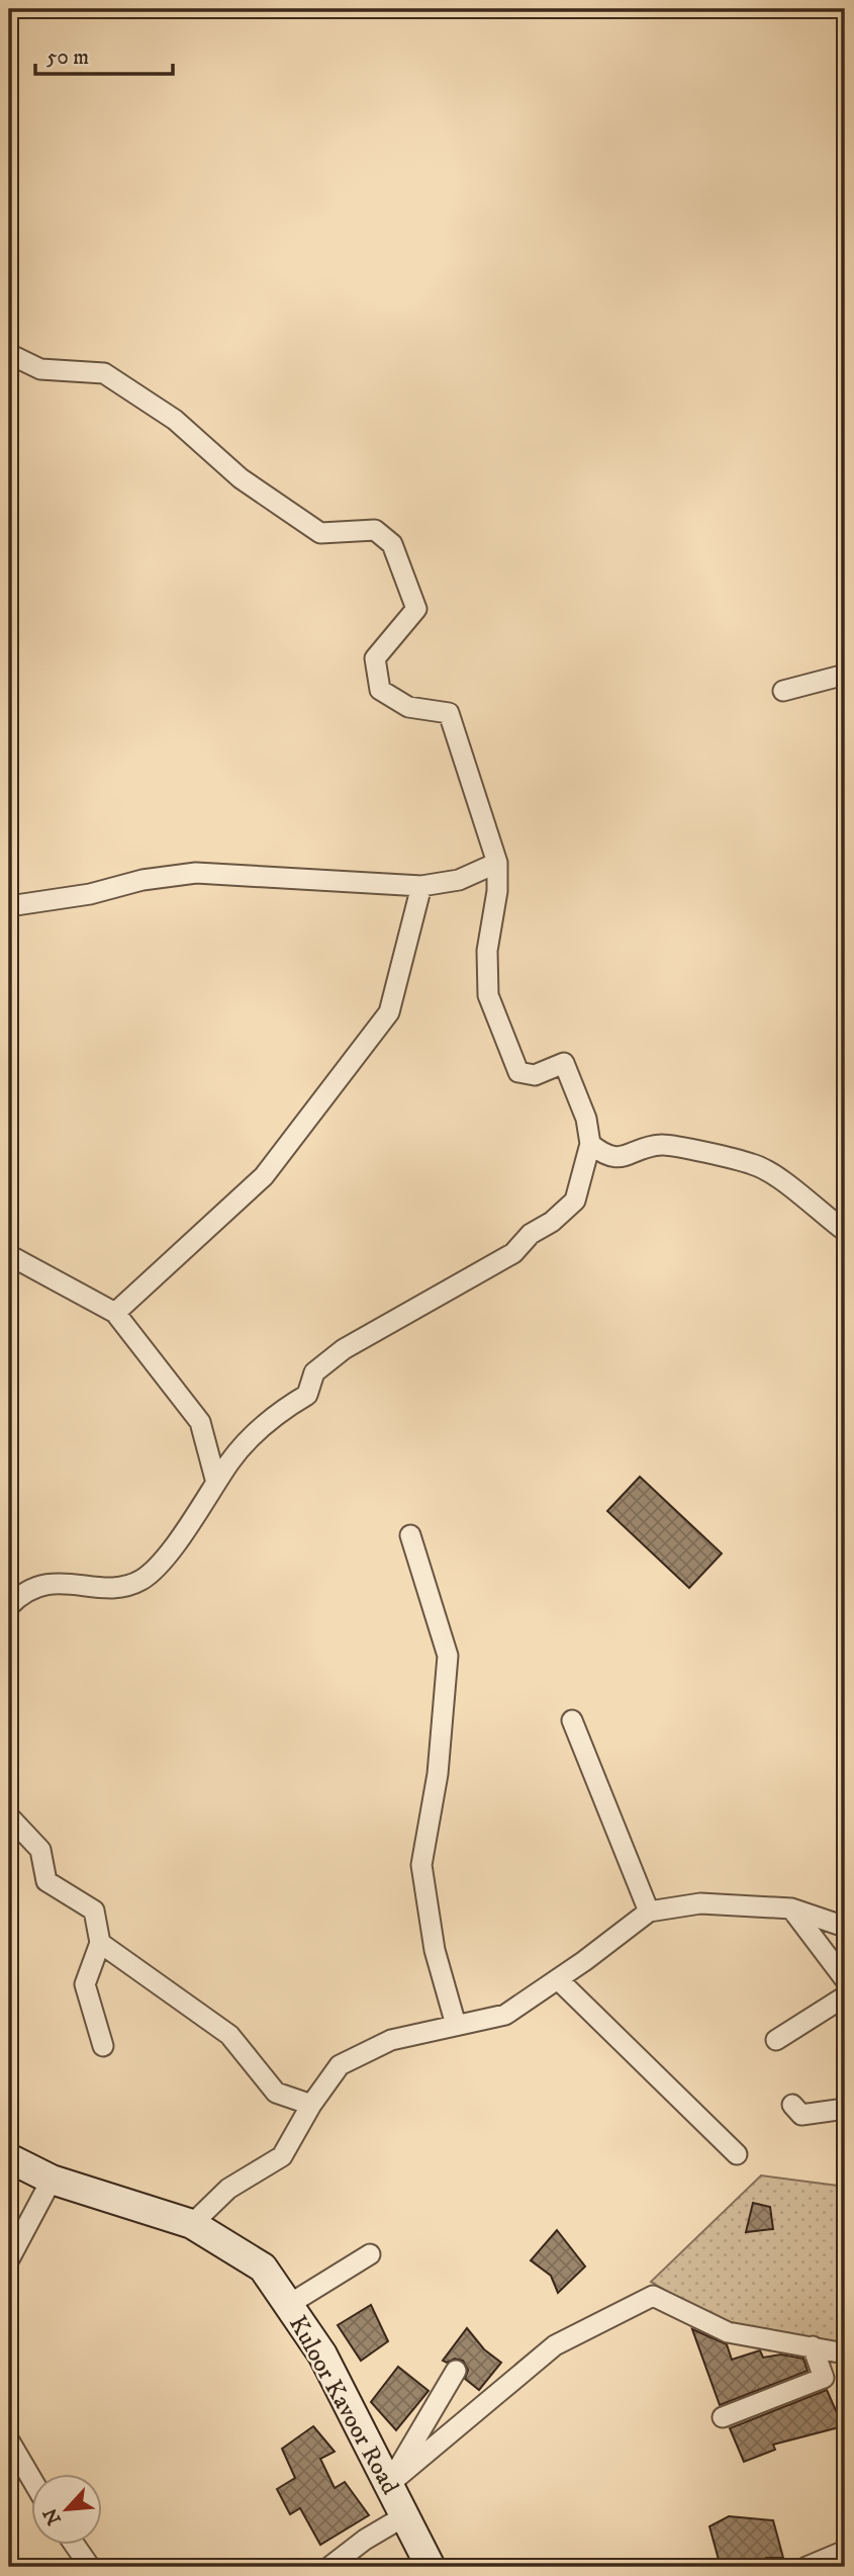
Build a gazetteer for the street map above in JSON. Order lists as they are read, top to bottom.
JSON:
{
  "streets": {
    "main road": ["Kuloor Kavoor Road"]
  },
  "scale_bar": "50 m",
  "north": "bottom left"
}
